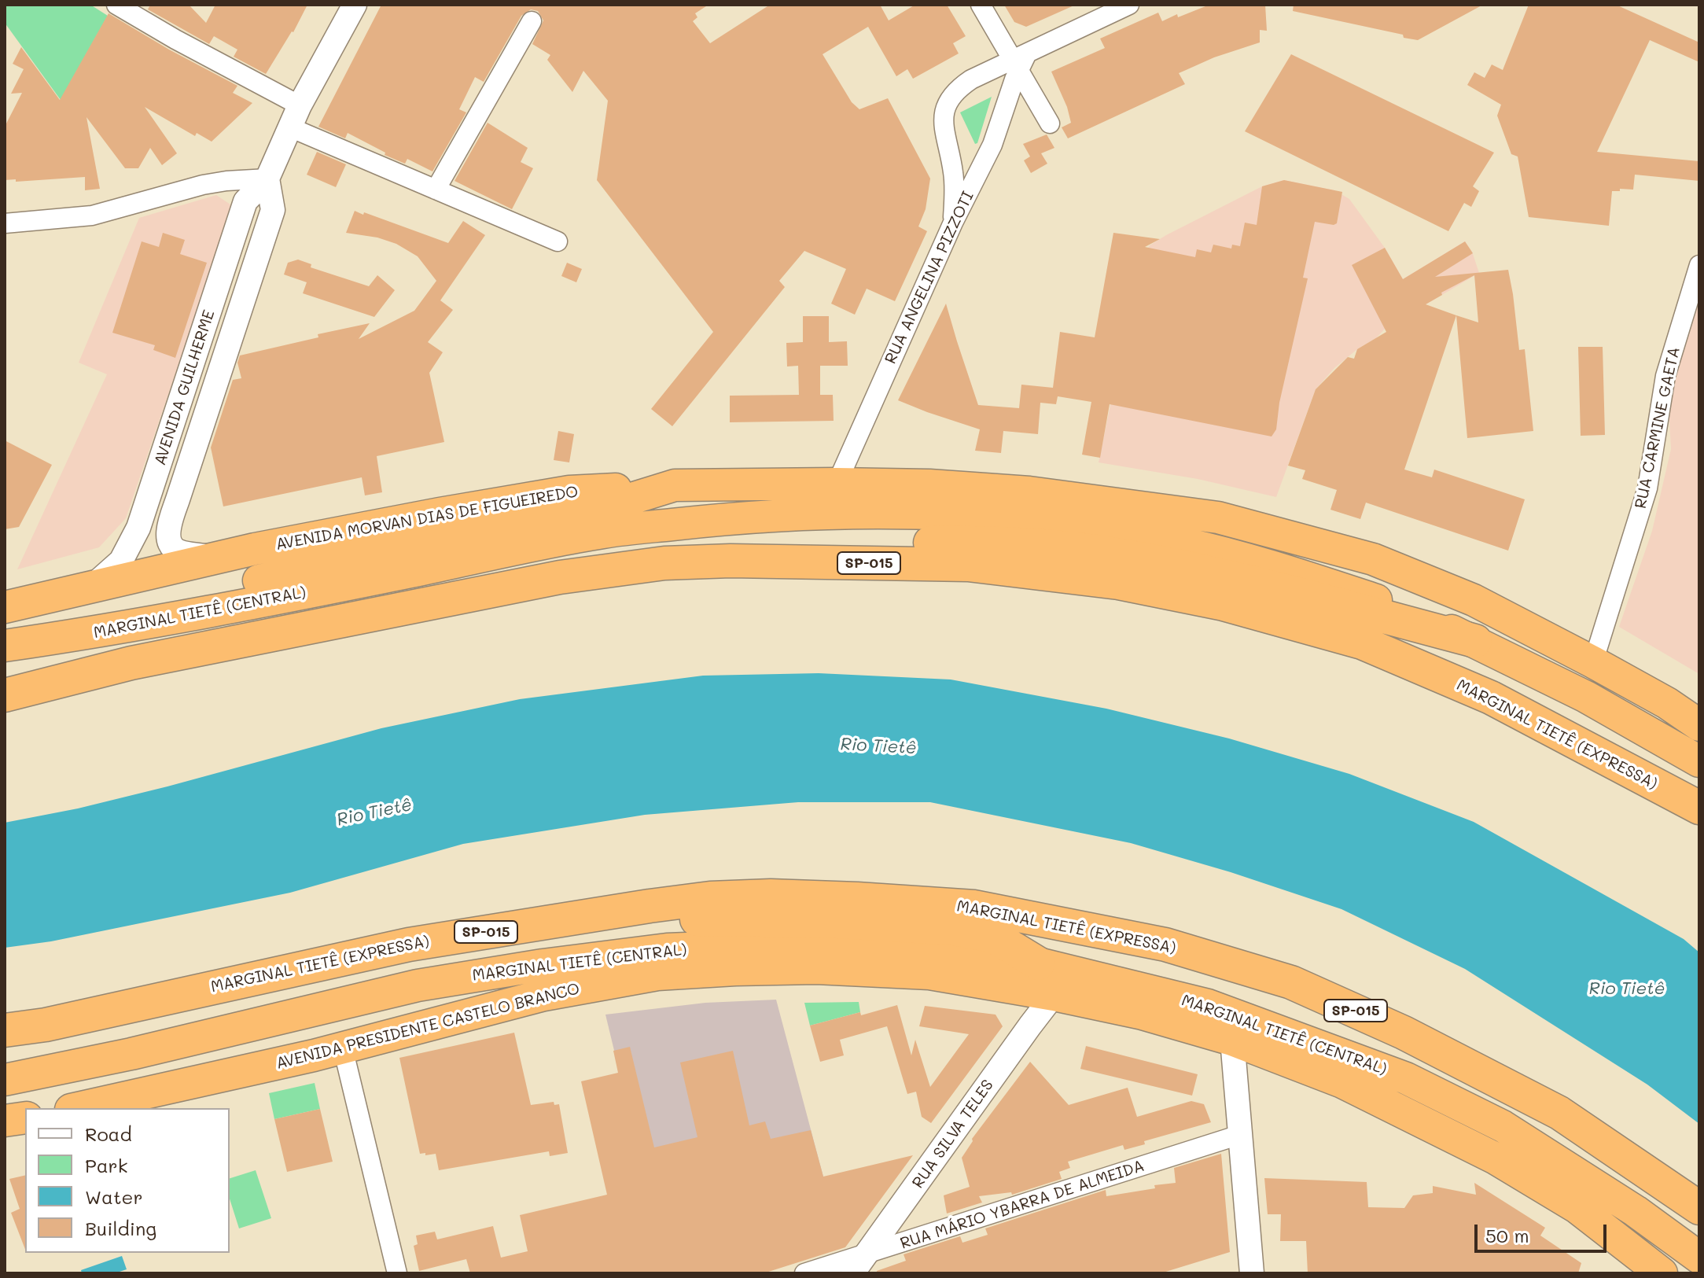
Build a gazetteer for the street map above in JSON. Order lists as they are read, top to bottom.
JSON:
{
  "streets": {
    "highway": [
      "AVENIDA MORVAN DIAS DE FIGUEIREDO",
      "SP-015",
      "MARGINAL TIETÊ (CENTRAL)",
      "MARGINAL TIETÊ (EXPRESSA)",
      "AVENIDA PRESIDENTE CASTELO BRANCO"
    ],
    "street": [
      "RUA ANGELINA PIZZOTI",
      "AVENIDA GUILHERME",
      "RUA CARMINE GAETA",
      "RUA SILVA TELES",
      "RUA MÁRIO YBARRA DE ALMEIDA"
    ]
  },
  "crossings": [
    ["AVENIDA GUILHERME", "AVENIDA MORVAN DIAS DE FIGUEIREDO"],
    ["AVENIDA PRESIDENTE CASTELO BRANCO", "RUA SILVA TELES"],
    ["RUA SILVA TELES", "RUA MÁRIO YBARRA DE ALMEIDA"]
  ],
  "water": ["Rio Tietê"],
  "legend": [
    "Road",
    "Park",
    "Water",
    "Building"
  ],
  "scale_bar": "50 m"
}
